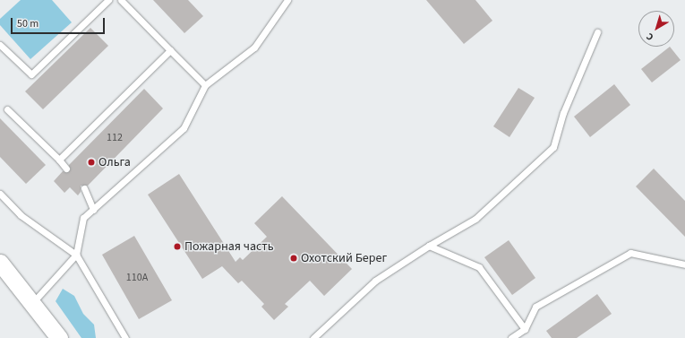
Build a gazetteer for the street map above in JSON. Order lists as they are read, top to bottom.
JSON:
{
  "places": ["Ольга", "Пожарная часть", "Охотский Берег"],
  "house_numbers": ["112", "110А"],
  "scale_bar": "50 m",
  "north": "bottom left"
}
